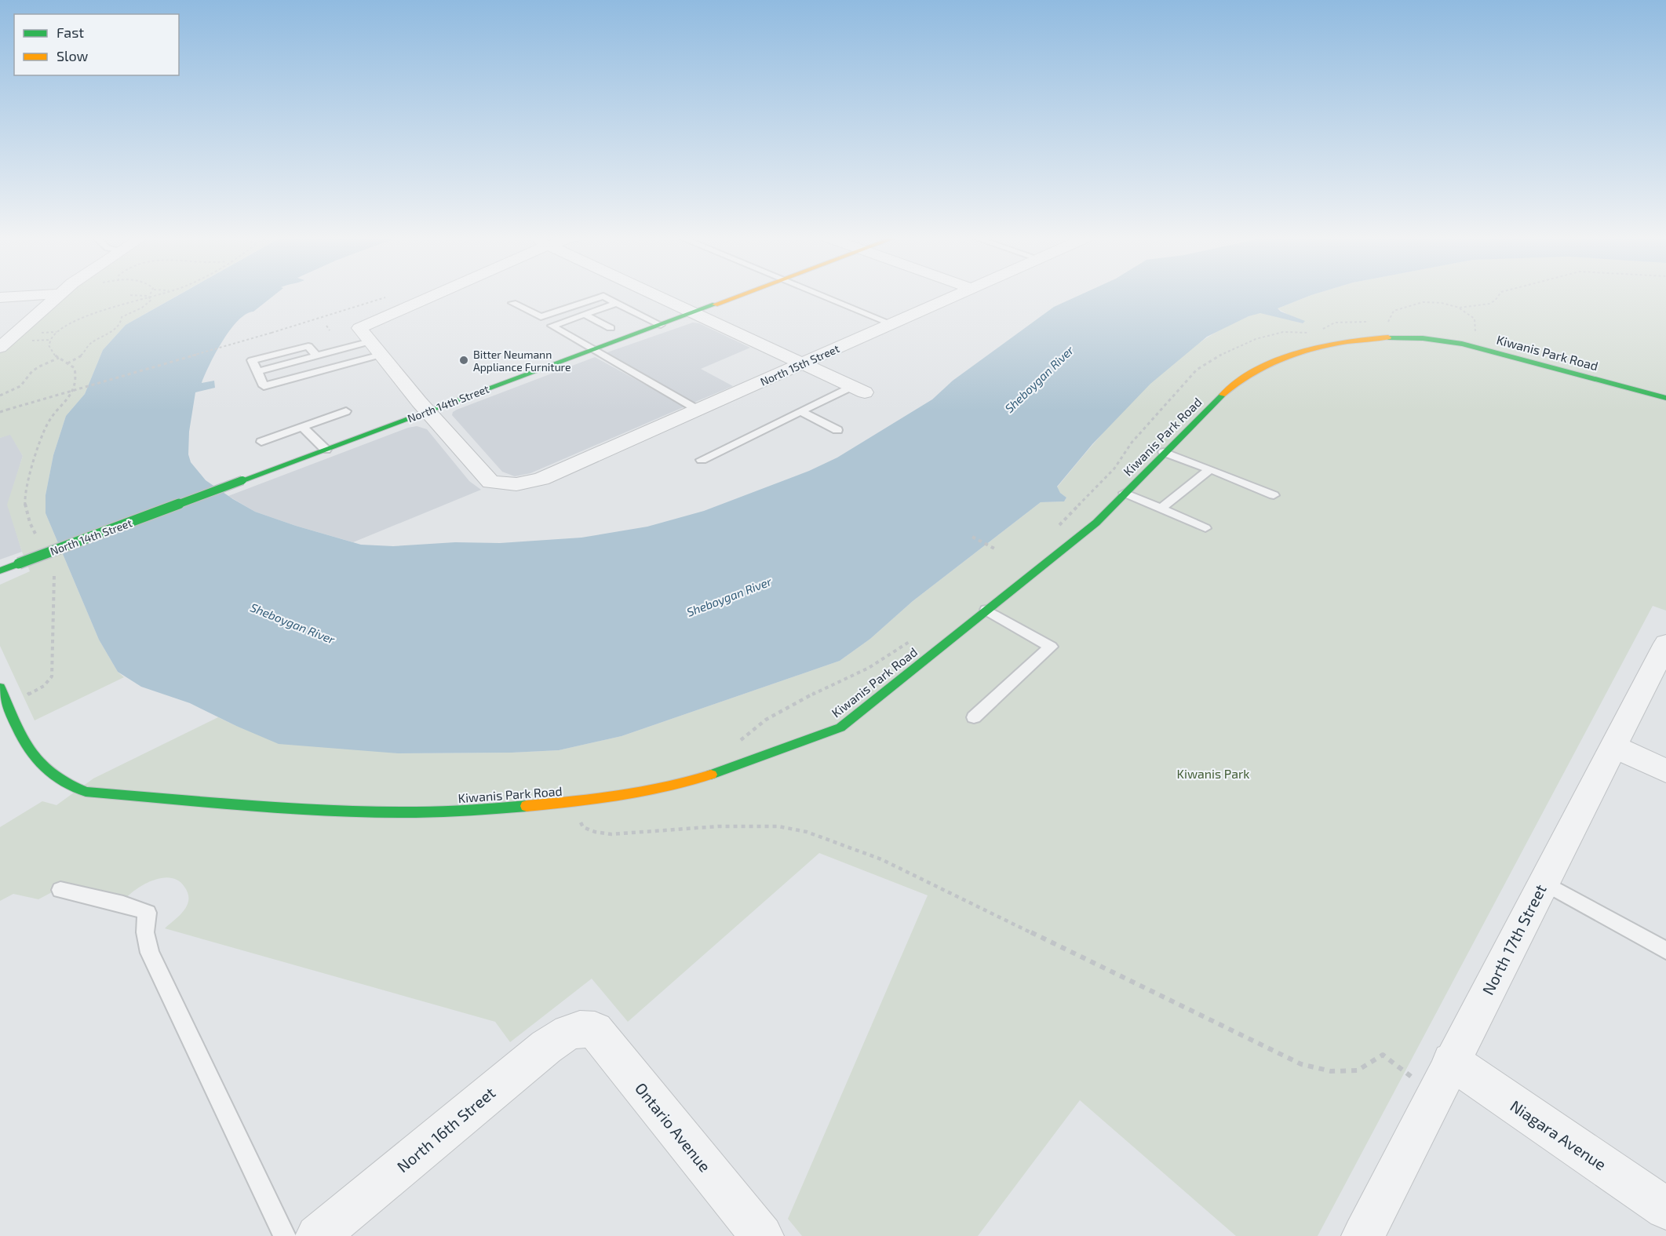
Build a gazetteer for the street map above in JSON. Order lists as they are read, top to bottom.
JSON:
{
  "streets": {
    "street": [
      "Kiwanis Park Road",
      "North 15th Street",
      "North 14th Street",
      "North 17th Street",
      "Ontario Avenue",
      "North 16th Street",
      "Niagara Avenue"
    ]
  },
  "crossings": [
    ["North 15th Street", "North 14th Street"],
    ["North 17th Street", "Niagara Avenue"],
    ["Ontario Avenue", "North 16th Street"]
  ],
  "water": ["Sheboygan River"],
  "parks": ["Kiwanis Park"],
  "places": ["Bitter Neumann Appliance Furniture"],
  "legend": ["Fast", "Slow"]
}
